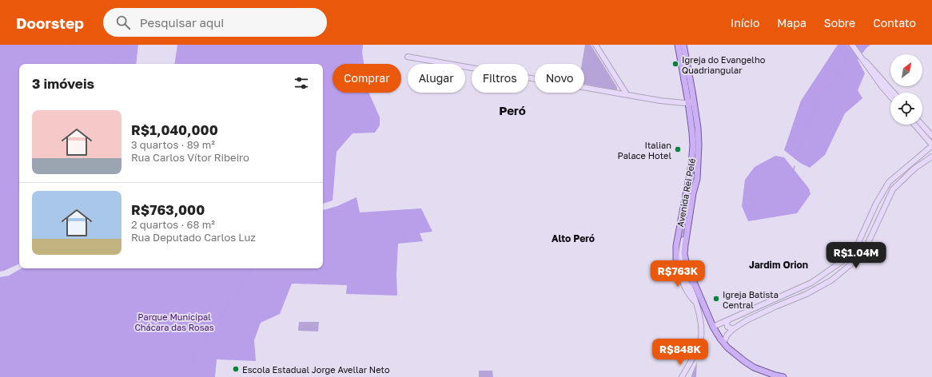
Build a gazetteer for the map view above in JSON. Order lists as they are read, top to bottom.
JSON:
{
  "streets": {
    "main road": ["Avenida Rei Pelé"]
  },
  "districts": ["Peró", "Alto Peró", "Jardim Orion"],
  "parks": ["Parque Municipal Chácara das Rosas"],
  "places": [
    "Igreja do Evangelho Quadriangular",
    "Italian Palace Hotel",
    "Igreja Batista Central",
    "Escola Estadual Jorge Avellar Neto"
  ],
  "north": "top right",
  "page": {
    "header": "Doorstep",
    "search": "Pesquisar aqui",
    "nav": [
      "Início",
      "Mapa",
      "Sobre",
      "Contato"
    ],
    "chip": [
      "Comprar",
      "Alugar",
      "Filtros",
      "Novo"
    ],
    "heading": "3 imóveis",
    "list": [
      {
        "name": "R$1,040,000",
        "note": "3 quartos · 89 m² · Rua Carlos Vítor Ribeiro"
      },
      {
        "name": "R$763,000",
        "note": "2 quartos · 68 m² · Rua Deputado Carlos Luz"
      }
    ],
    "price": ["R$1.04M", "R$763K", "R$848K"]
  }
}
